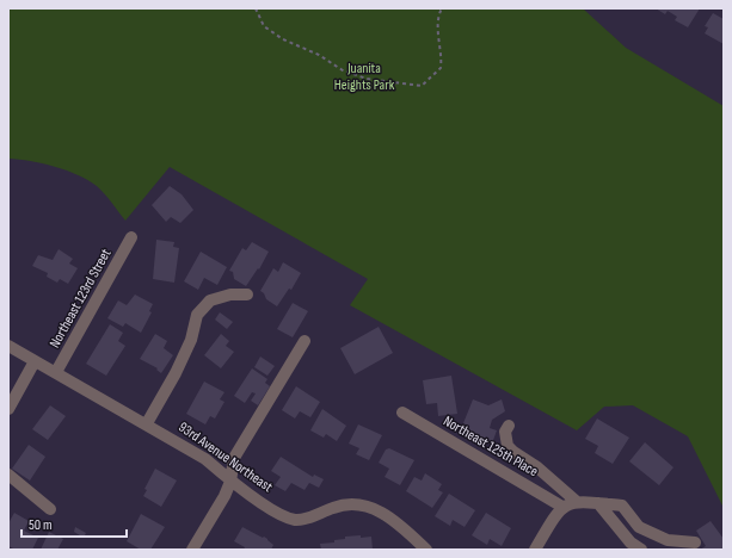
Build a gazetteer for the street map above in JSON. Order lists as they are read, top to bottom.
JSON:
{
  "streets": {
    "street": ["Northeast 123rd Street", "Northeast 125th Place", "93rd Avenue Northeast"]
  },
  "crossings": [
    ["Northeast 123rd Street", "93rd Avenue Northeast"]
  ],
  "parks": ["Juanita Heights Park"],
  "scale_bar": "50 m"
}
